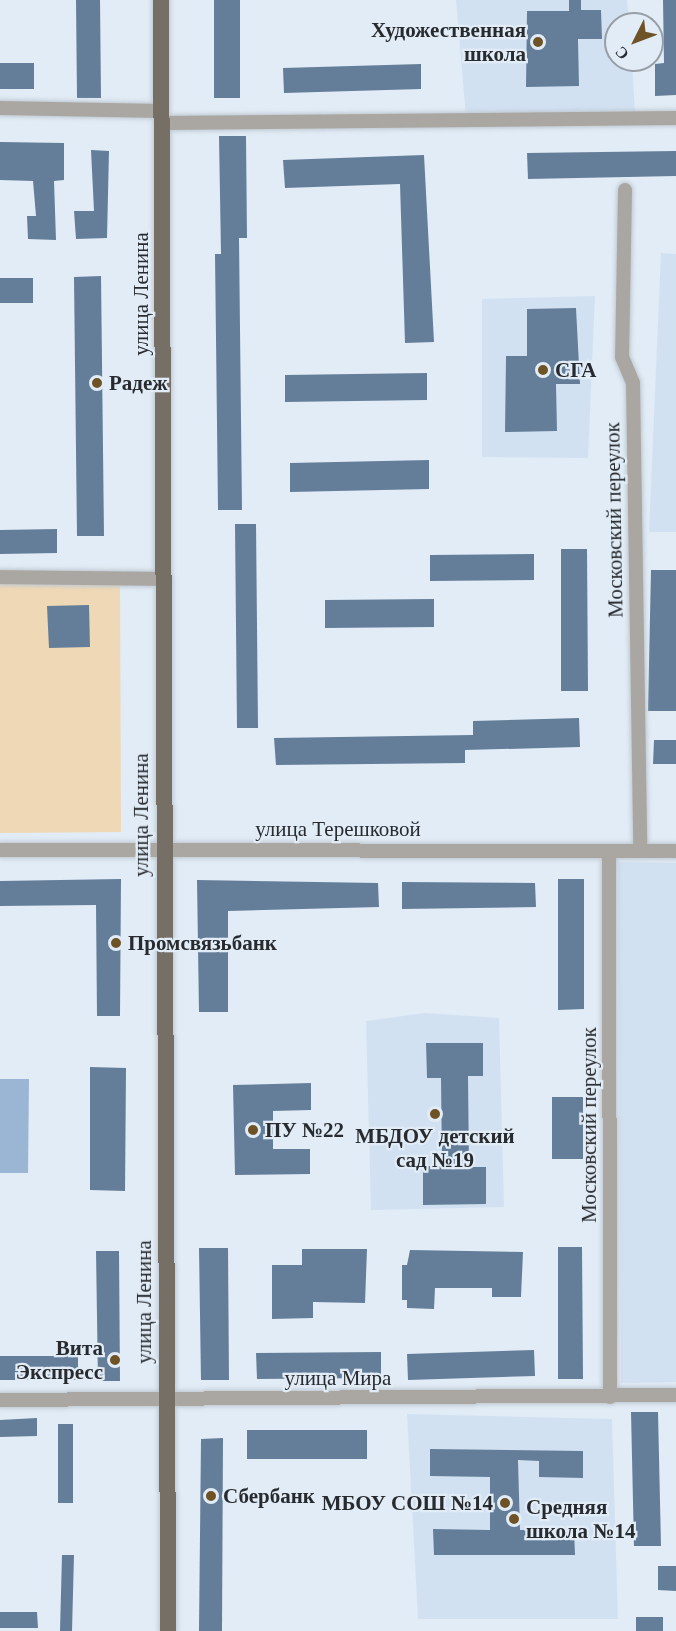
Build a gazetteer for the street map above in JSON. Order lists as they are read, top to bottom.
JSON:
{
  "streets": {
    "main road": ["улица Ленина"],
    "street": ["Московский переулок", "улица Терешковой", "улица Мира"]
  },
  "crossings": [
    ["улица Ленина", "улица Терешковой"],
    ["улица Ленина", "улица Мира"],
    ["Московский переулок", "улица Терешковой"],
    ["Московский переулок", "улица Мира"]
  ],
  "places": [
    "Художественная школа",
    "СГА",
    "Радеж",
    "Промсвязьбанк",
    "МБДОУ детский сад №19",
    "ПУ №22",
    "Вита Экспресс",
    "Сбербанк",
    "МБОУ СОШ №14",
    "Средняя школа №14"
  ],
  "north": "bottom left"
}
